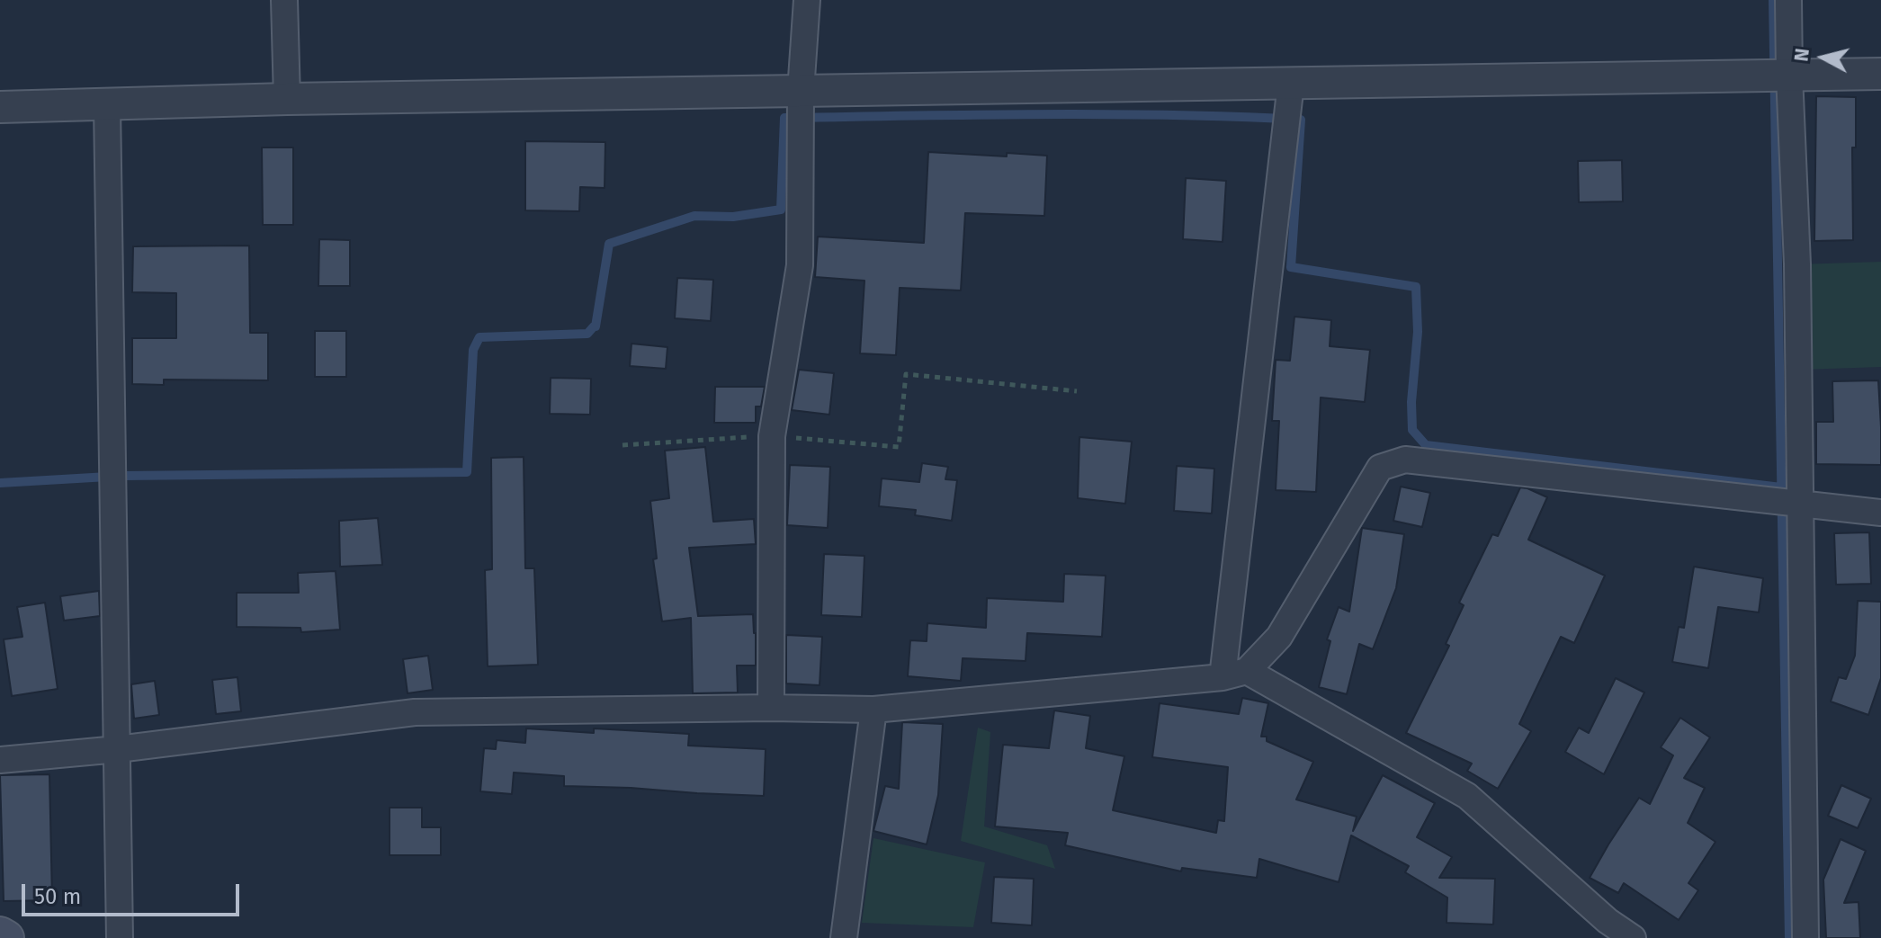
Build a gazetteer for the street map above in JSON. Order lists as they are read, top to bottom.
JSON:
{
  "scale_bar": "50 m",
  "north": "left"
}
